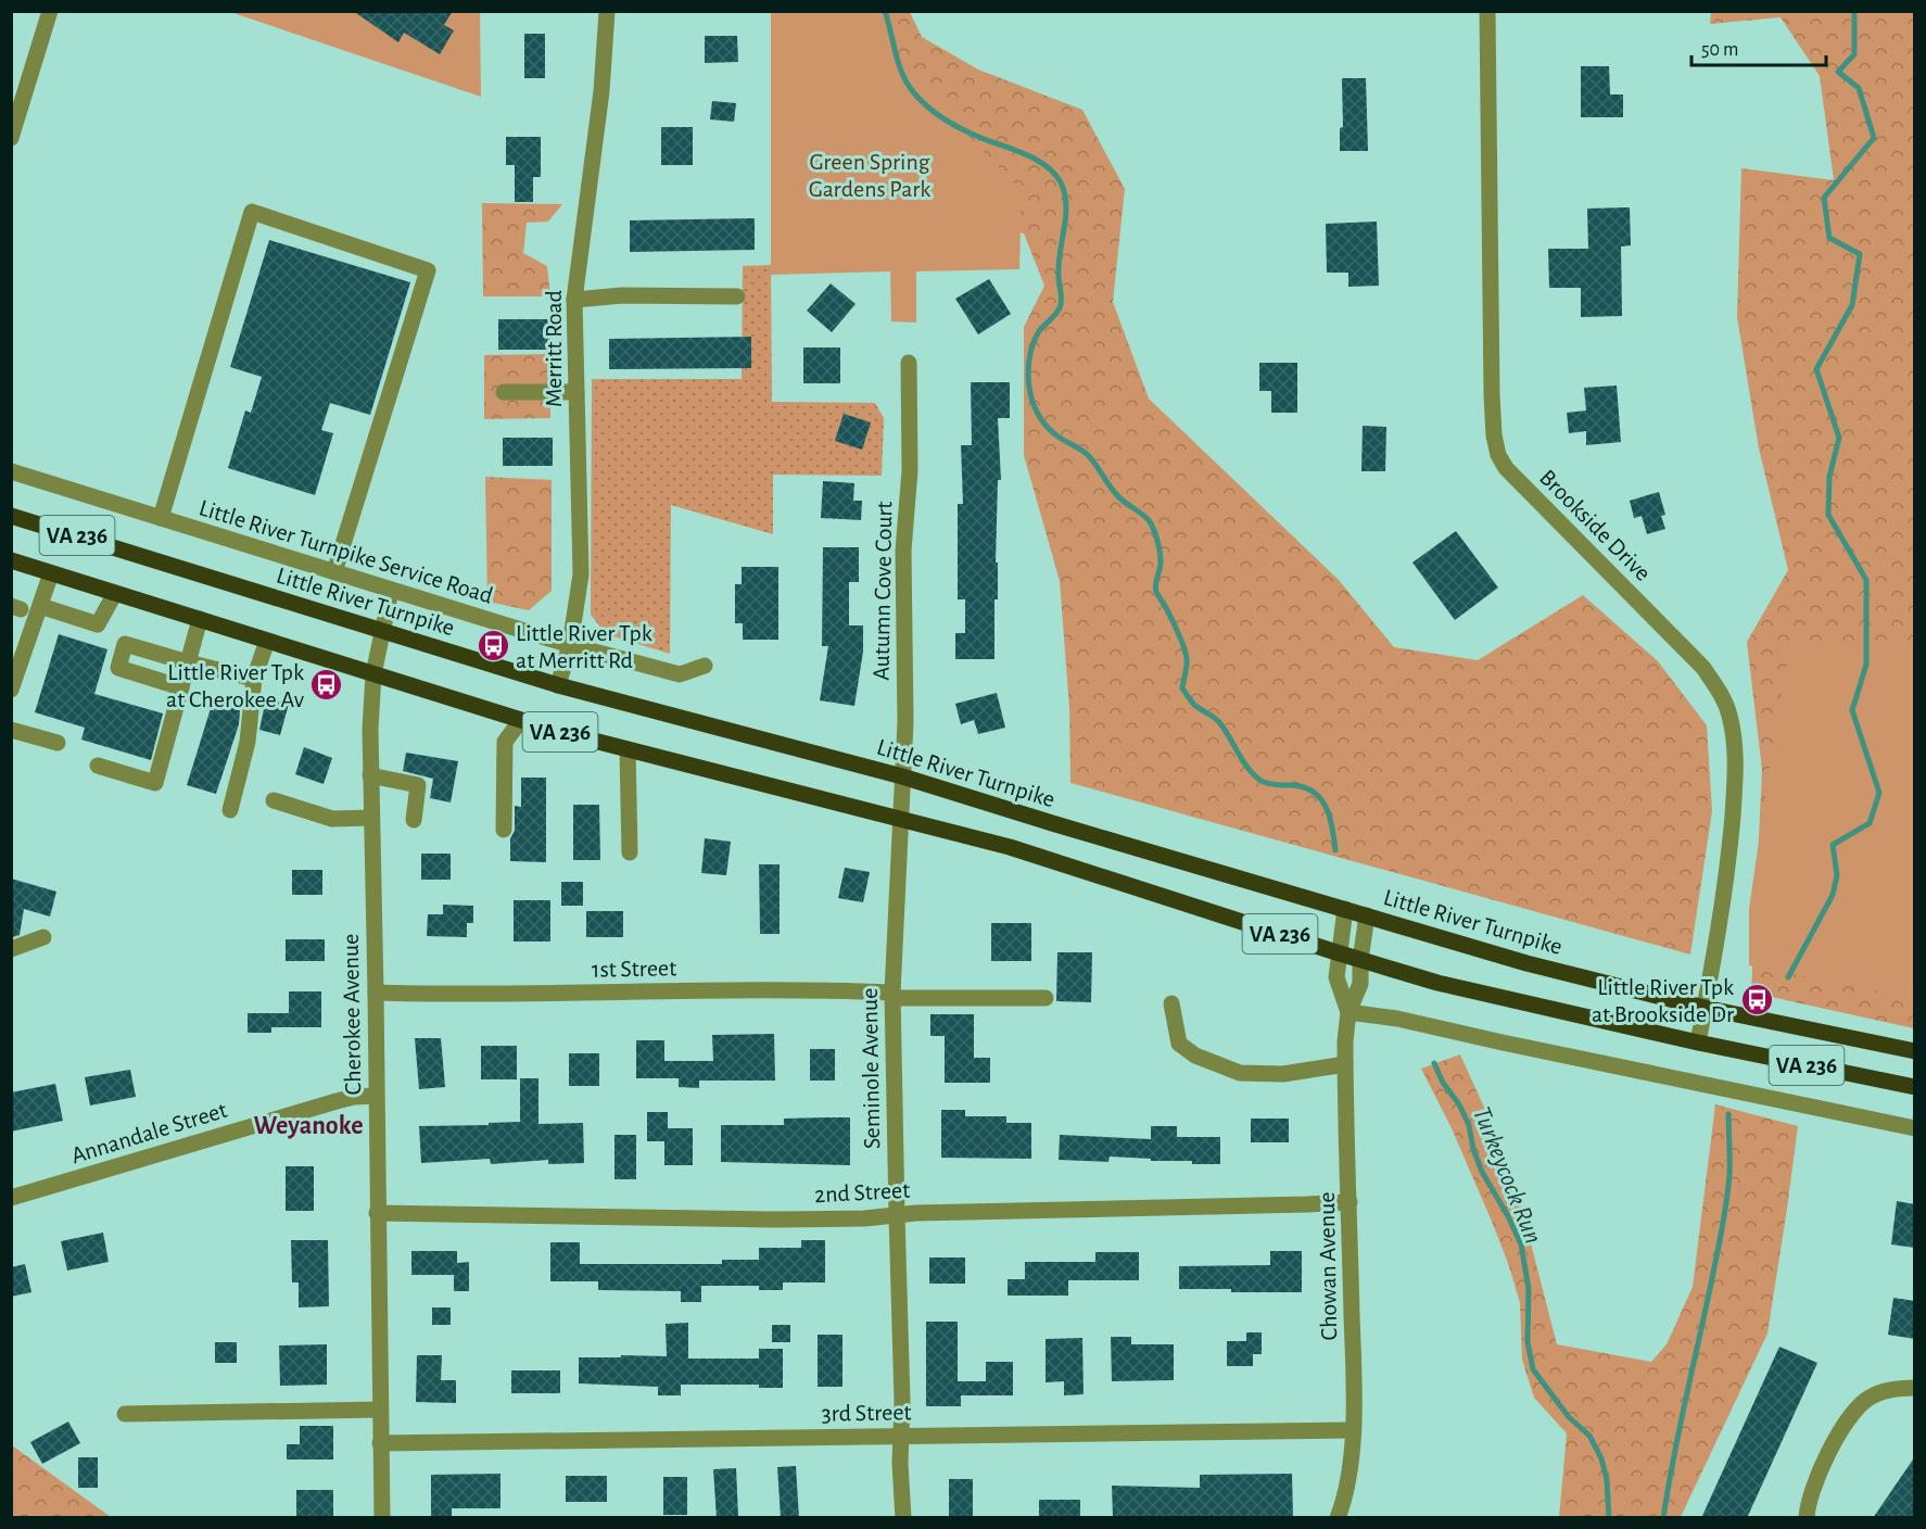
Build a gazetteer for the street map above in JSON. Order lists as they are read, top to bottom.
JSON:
{
  "streets": {
    "main road": ["VA 236", "Little River Turnpike"],
    "street": [
      "Merritt Road",
      "Brookside Drive",
      "Little River Turnpike Service Road",
      "Autumn Cove Court",
      "1st Street",
      "Cherokee Avenue",
      "Seminole Avenue",
      "Annandale Street",
      "2nd Street",
      "Chowan Avenue",
      "3rd Street"
    ]
  },
  "crossings": [
    ["Merritt Road", "Little River Turnpike Service Road"],
    ["Merritt Road", "Little River Turnpike"],
    ["Brookside Drive", "VA 236"],
    ["Brookside Drive", "Little River Turnpike"],
    ["VA 236", "Autumn Cove Court"],
    ["VA 236", "Cherokee Avenue"],
    ["VA 236", "Seminole Avenue"],
    ["VA 236", "Chowan Avenue"],
    ["Little River Turnpike Service Road", "Cherokee Avenue"],
    ["Autumn Cove Court", "Little River Turnpike"],
    ["Autumn Cove Court", "Seminole Avenue"],
    ["Little River Turnpike", "Cherokee Avenue"],
    ["Little River Turnpike", "Chowan Avenue"],
    ["1st Street", "Cherokee Avenue"],
    ["1st Street", "Seminole Avenue"],
    ["Cherokee Avenue", "Annandale Street"],
    ["Cherokee Avenue", "2nd Street"],
    ["Cherokee Avenue", "3rd Street"],
    ["Seminole Avenue", "2nd Street"],
    ["Seminole Avenue", "3rd Street"],
    ["2nd Street", "Chowan Avenue"],
    ["Chowan Avenue", "3rd Street"]
  ],
  "districts": ["Weyanoke"],
  "water": ["Turkeycock Run"],
  "parks": ["Green Spring Gardens Park"],
  "places": {
    "bus stop": ["Little River Tpk at Merritt Rd", "Little River Tpk at Cherokee Av", "Little River Tpk at Brookside Dr"]
  },
  "scale_bar": "50 m"
}
